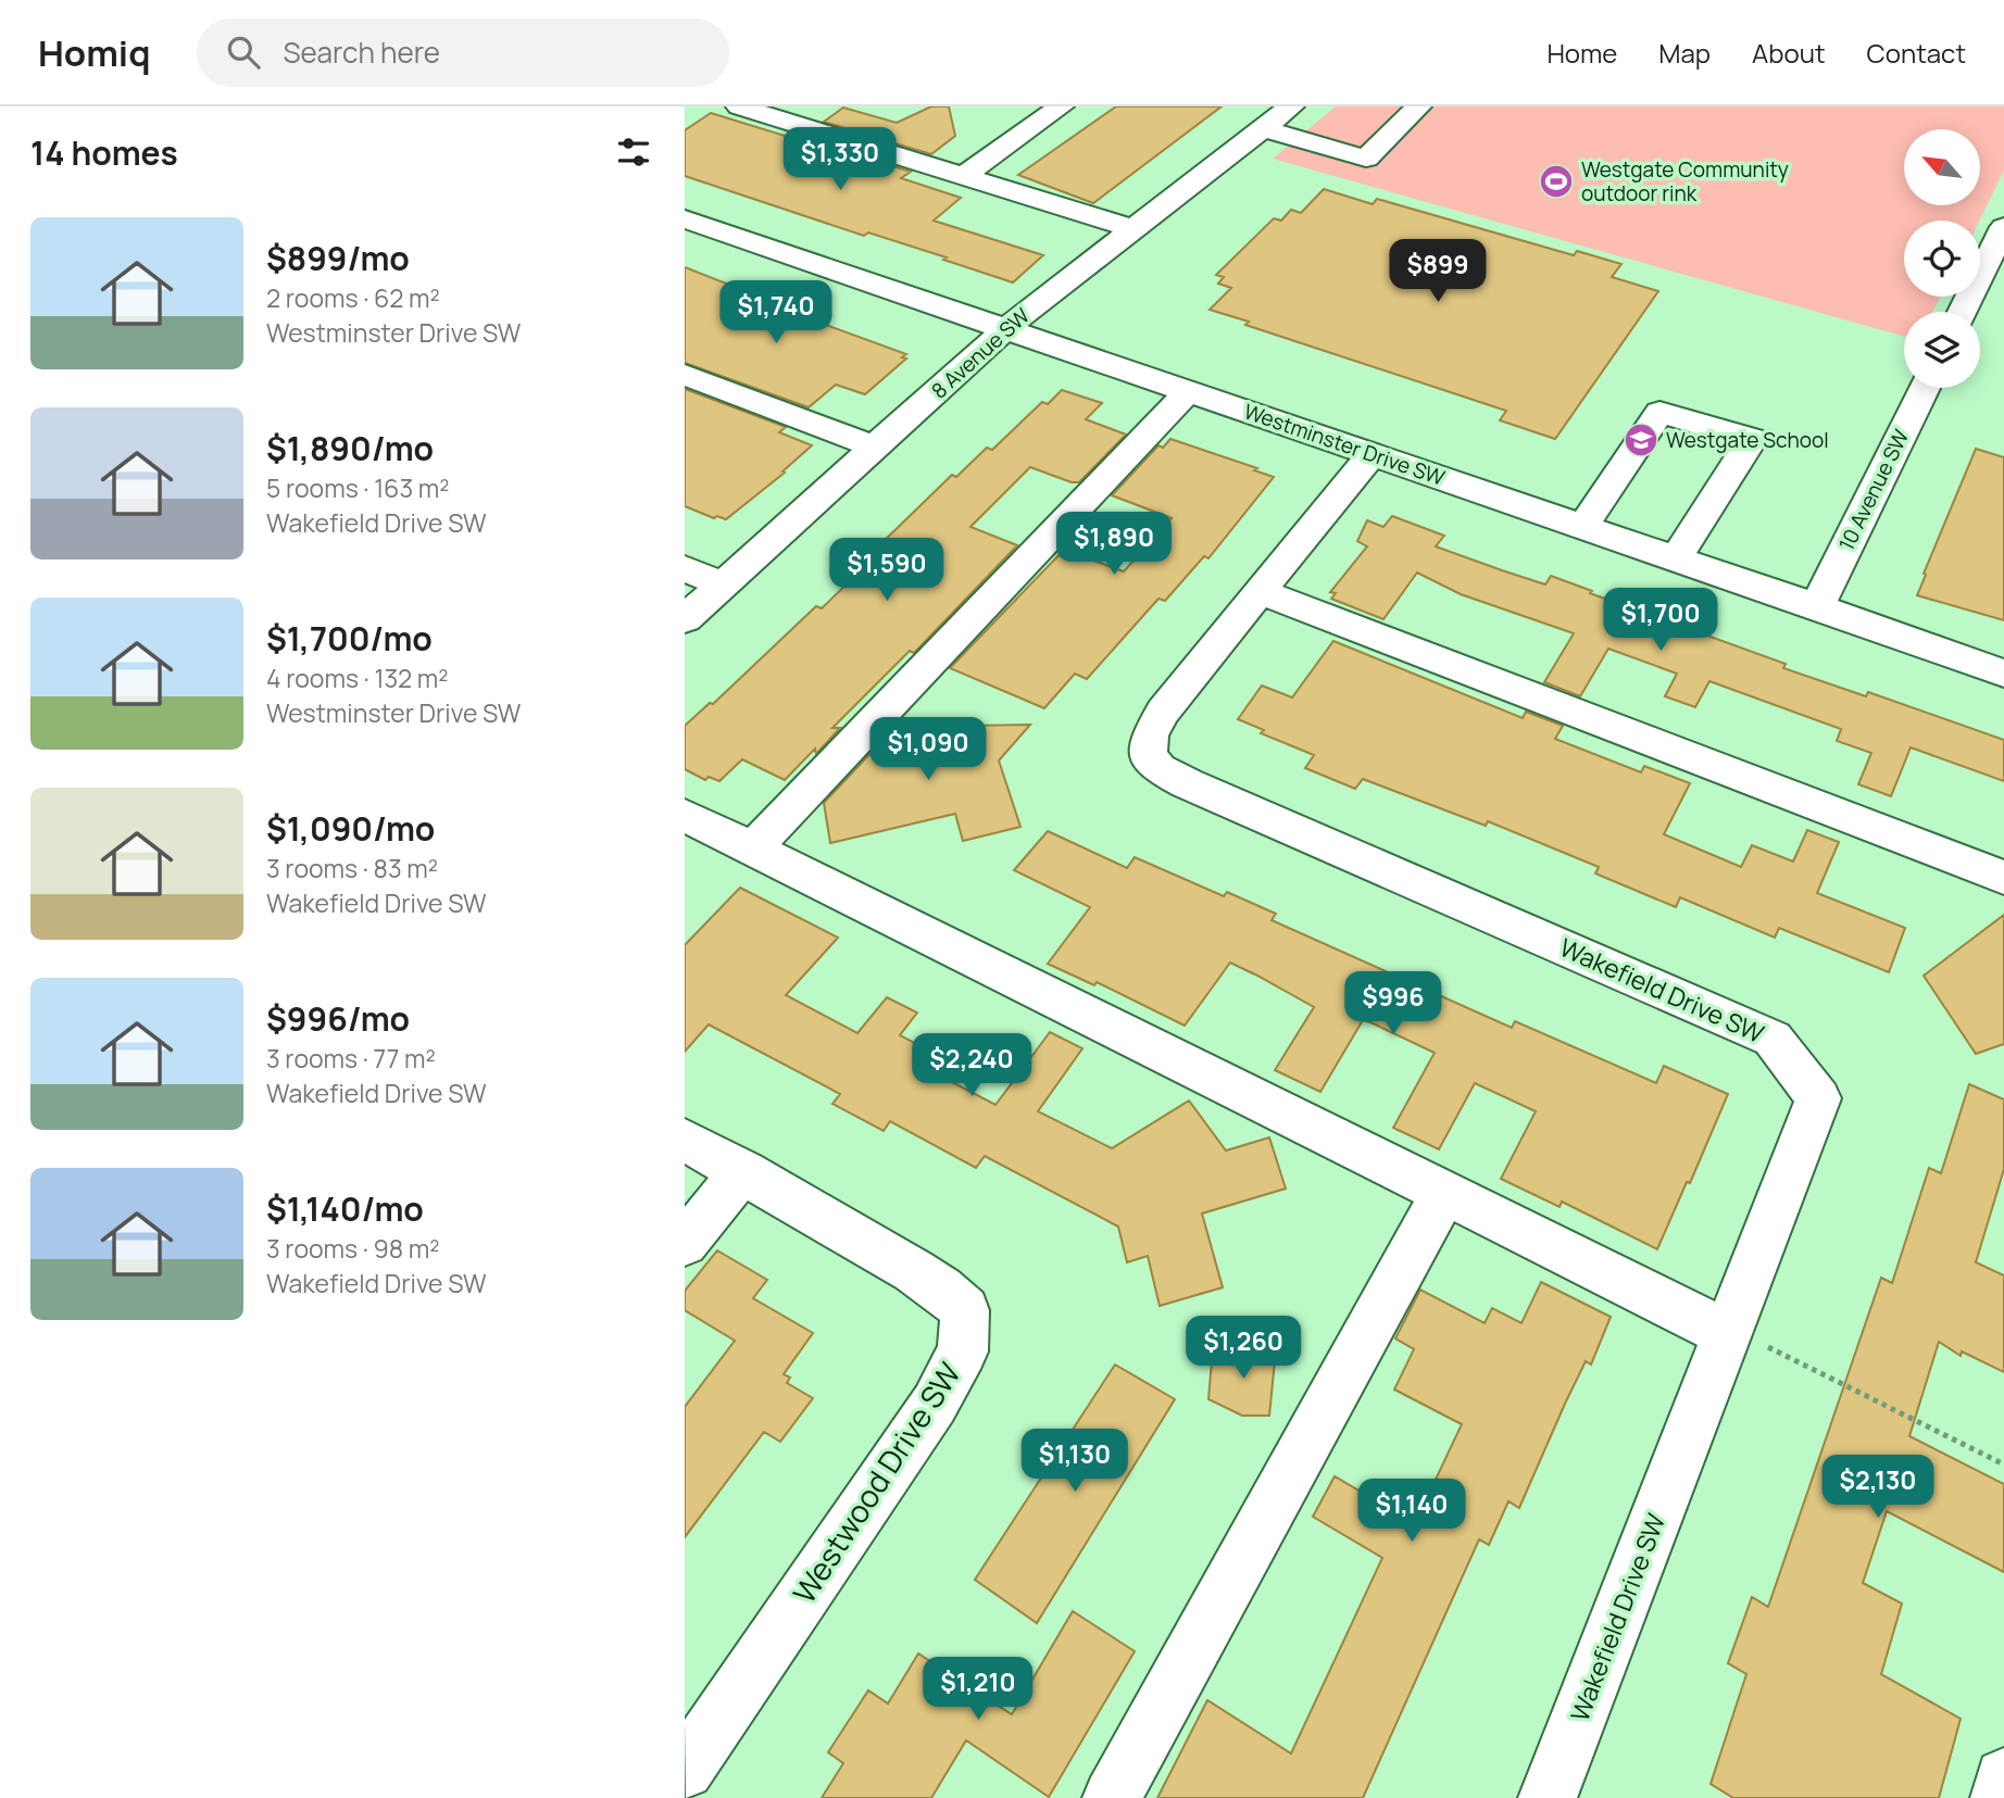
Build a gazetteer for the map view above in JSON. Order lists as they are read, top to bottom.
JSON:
{
  "streets": {
    "street": [
      "8 Avenue SW",
      "Westminster Drive SW",
      "10 Avenue SW",
      "Wakefield Drive SW",
      "Westwood Drive SW"
    ]
  },
  "crossings": [
    ["8 Avenue SW", "Westminster Drive SW"],
    ["Westminster Drive SW", "10 Avenue SW"],
    ["Westminster Drive SW", "Wakefield Drive SW"]
  ],
  "places": {
    "sports": ["Westgate Community outdoor rink"],
    "school or university": ["Westgate School"]
  },
  "north": "top left",
  "page": {
    "header": "Homiq",
    "search": "Search here",
    "nav": [
      "Home",
      "Map",
      "About",
      "Contact"
    ],
    "heading": "14 homes",
    "price": [
      "$1,330",
      "$899",
      "$1,740",
      "$1,890",
      "$1,590",
      "$1,700",
      "$1,090",
      "$996",
      "$2,240",
      "$1,260",
      "$1,130",
      "$2,130",
      "$1,140",
      "$1,210"
    ],
    "list": [
      {
        "name": "$899/mo",
        "note": "2 rooms · 62 m² · Westminster Drive SW"
      },
      {
        "name": "$1,890/mo",
        "note": "5 rooms · 163 m² · Wakefield Drive SW"
      },
      {
        "name": "$1,700/mo",
        "note": "4 rooms · 132 m² · Westminster Drive SW"
      },
      {
        "name": "$1,090/mo",
        "note": "3 rooms · 83 m² · Wakefield Drive SW"
      },
      {
        "name": "$996/mo",
        "note": "3 rooms · 77 m² · Wakefield Drive SW"
      },
      {
        "name": "$1,140/mo",
        "note": "3 rooms · 98 m² · Wakefield Drive SW"
      }
    ]
  }
}
